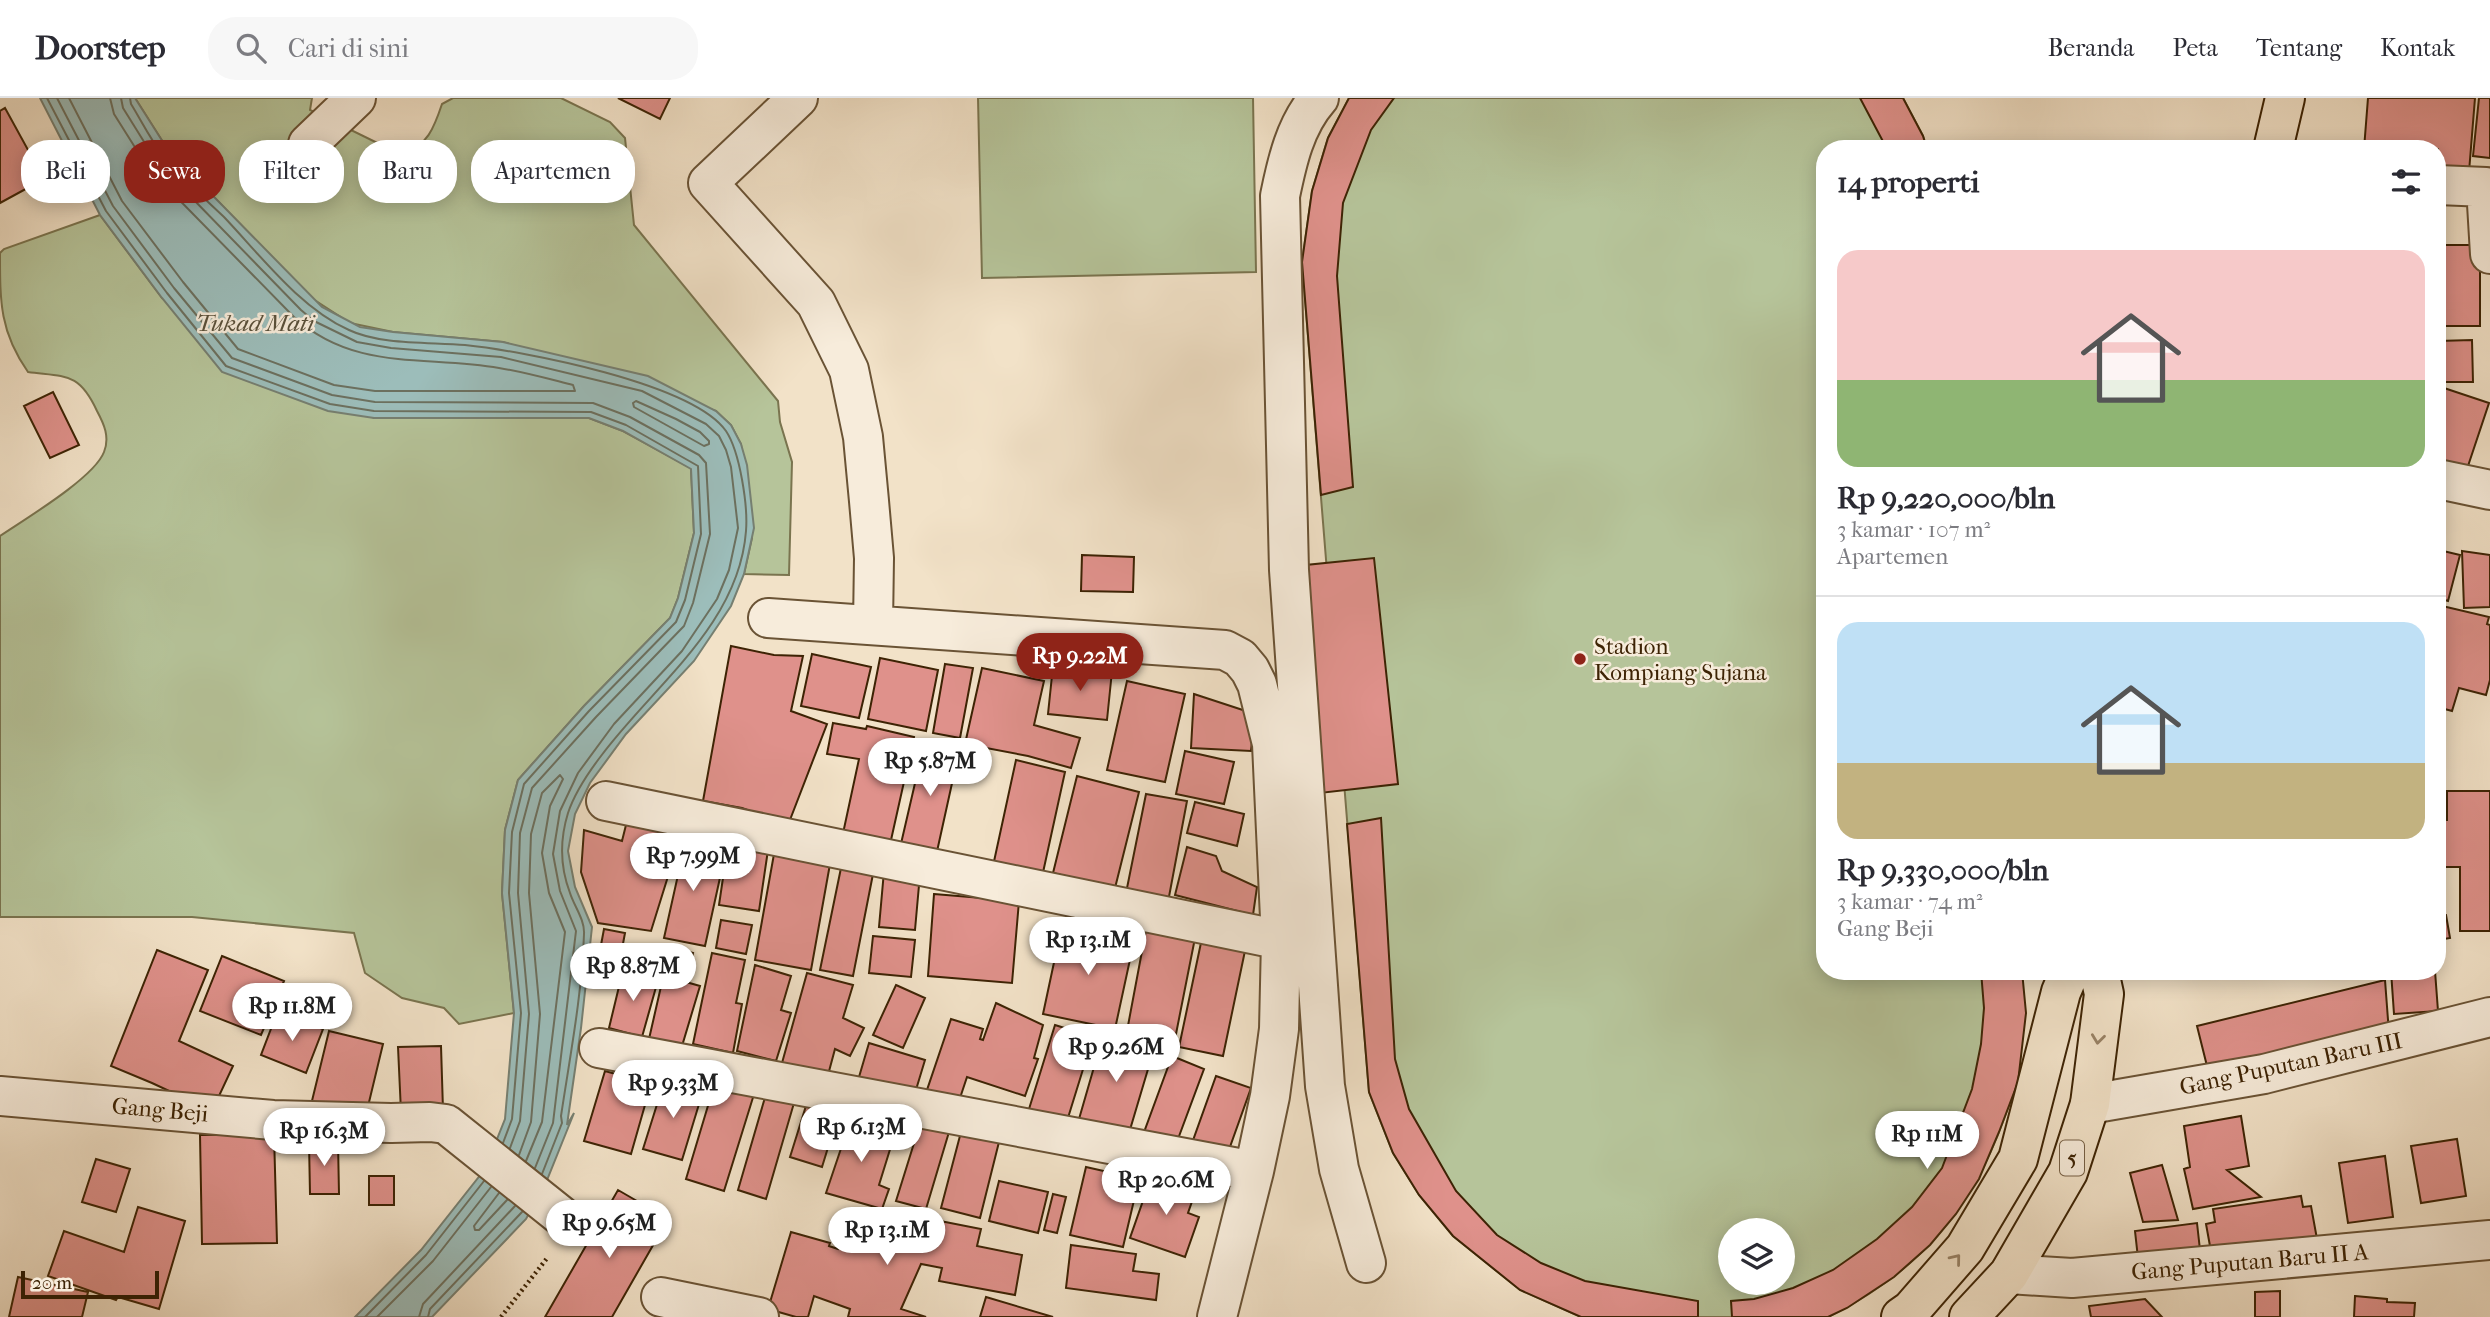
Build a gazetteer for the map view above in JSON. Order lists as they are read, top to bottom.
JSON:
{
  "streets": {
    "highway": ["5"],
    "street": ["Gang Puputan Baru III", "Gang Beji", "Gang Puputan Baru II A"]
  },
  "crossings": [
    ["Gang Puputan Baru III", "5"],
    ["5", "Gang Puputan Baru II A"]
  ],
  "water": ["Tukad Mati"],
  "places": ["Stadion Kompiang Sujana"],
  "scale_bar": "20 m",
  "page": {
    "header": "Doorstep",
    "search": "Cari di sini",
    "nav": [
      "Beranda",
      "Peta",
      "Tentang",
      "Kontak"
    ],
    "chip": [
      "Beli",
      "Sewa",
      "Filter",
      "Baru",
      "Apartemen"
    ],
    "heading": "14 properti",
    "list": [
      {
        "name": "Rp 9,220,000/bln",
        "note": "3 kamar · 107 m² · Apartemen"
      },
      {
        "name": "Rp 9,330,000/bln",
        "note": "3 kamar · 74 m² · Gang Beji"
      }
    ],
    "price": [
      "Rp 9.22M",
      "Rp 5.87M",
      "Rp 7.99M",
      "Rp 13.1M",
      "Rp 8.87M",
      "Rp 11.8M",
      "Rp 9.26M",
      "Rp 9.33M",
      "Rp 6.13M",
      "Rp 16.3M",
      "Rp 11M",
      "Rp 20.6M",
      "Rp 9.65M",
      "Rp 13.1M"
    ],
    "scale": "20 m"
  }
}
